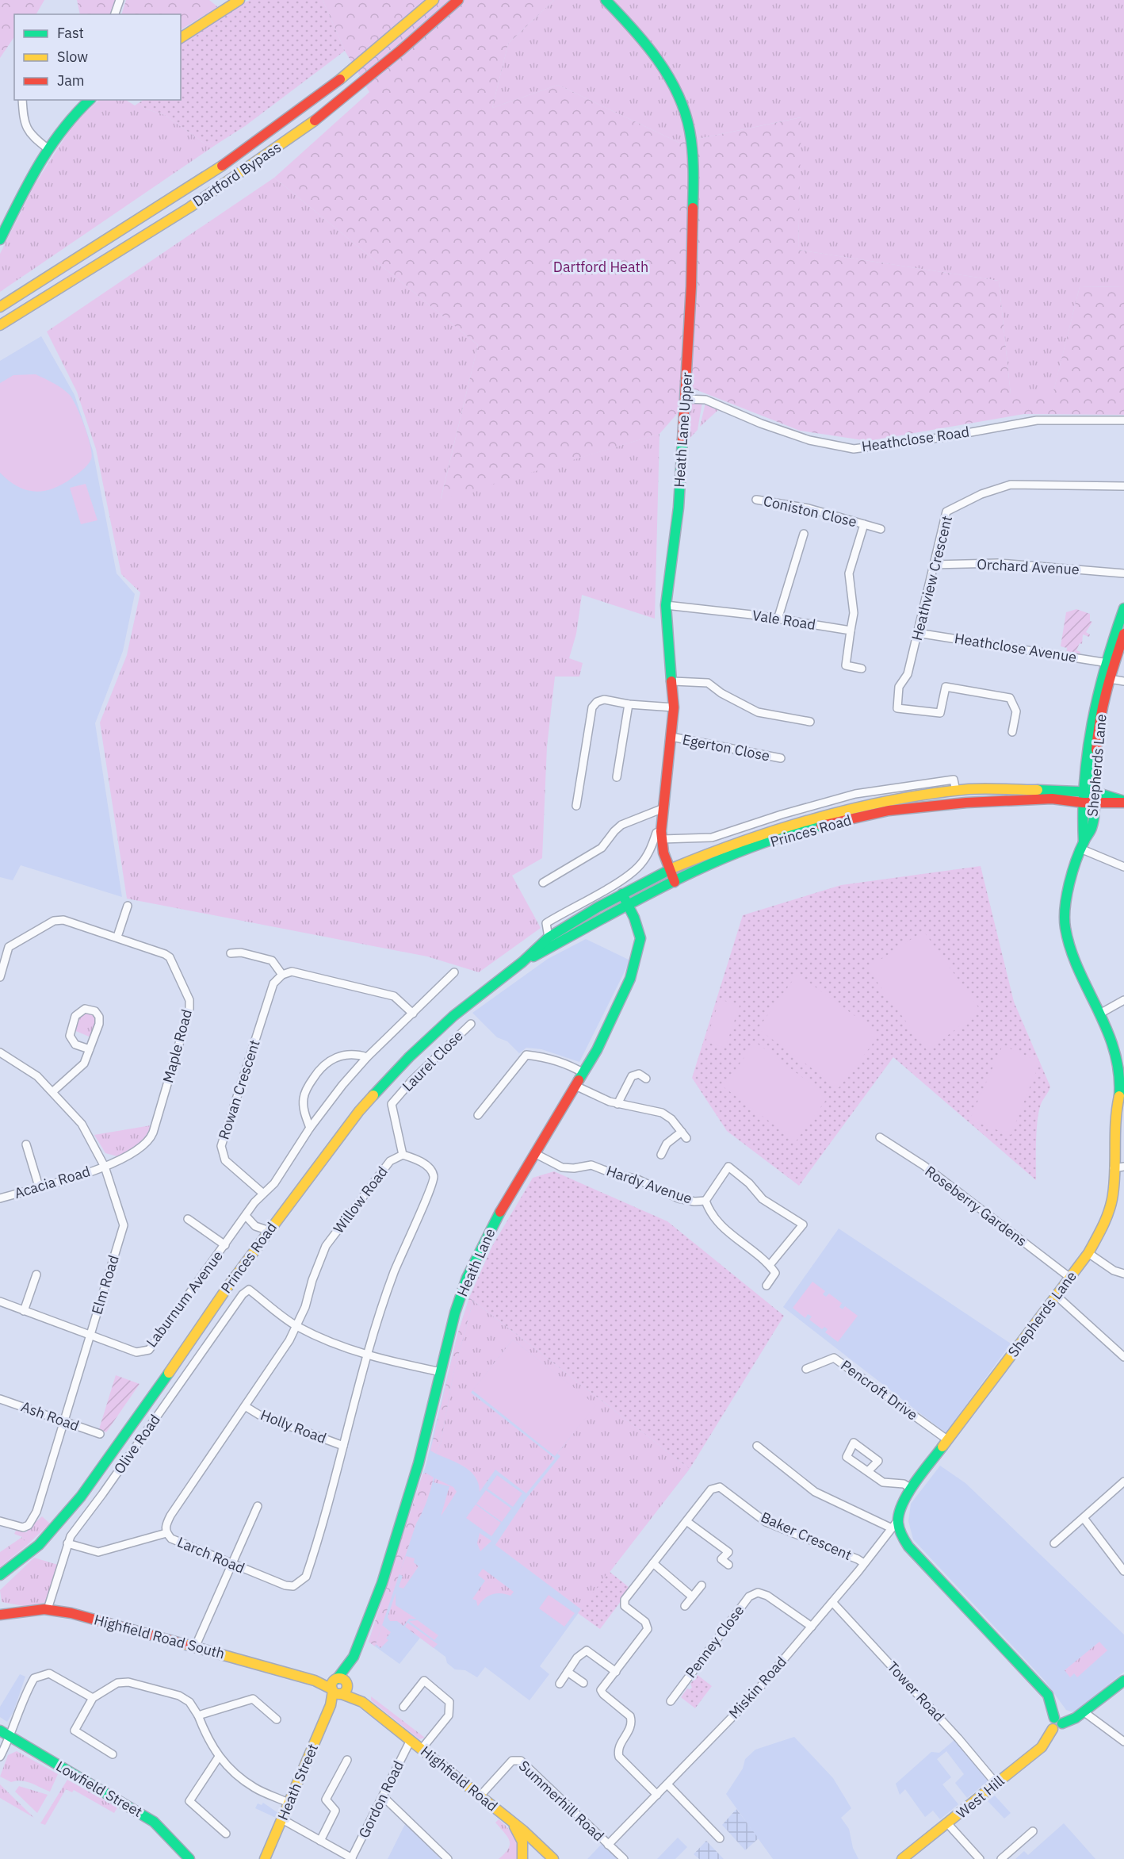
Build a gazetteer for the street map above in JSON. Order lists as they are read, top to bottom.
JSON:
{
  "streets": {
    "main road": [
      "Dartford Bypass",
      "Heath Lane Upper",
      "Shepherds Lane",
      "Princes Road",
      "Heath Lane",
      "Highfield Road South",
      "Highfield Road",
      "Heath Street",
      "Lowfield Street",
      "West Hill"
    ],
    "street": [
      "Heathclose Road",
      "Coniston Close",
      "Orchard Avenue",
      "Heathview Crescent",
      "Vale Road",
      "Heathclose Avenue",
      "Egerton Close",
      "Maple Road",
      "Laurel Close",
      "Rowan Crescent",
      "Acacia Road",
      "Hardy Avenue",
      "Willow Road",
      "Roseberry Gardens",
      "Elm Road",
      "Laburnum Avenue",
      "Pencroft Drive",
      "Ash Road",
      "Holly Road",
      "Olive Road",
      "Baker Crescent",
      "Larch Road",
      "Penney Close",
      "Miskin Road",
      "Tower Road",
      "Gordon Road",
      "Summerhill Road"
    ]
  },
  "crossings": [
    ["Heath Lane Upper", "Heathclose Road"],
    ["Heath Lane Upper", "Vale Road"],
    ["Heath Lane Upper", "Egerton Close"],
    ["Heath Lane Upper", "Princes Road"],
    ["Coniston Close", "Vale Road"],
    ["Orchard Avenue", "Heathview Crescent"],
    ["Heathview Crescent", "Heathclose Avenue"],
    ["Heathclose Avenue", "Shepherds Lane"],
    ["Shepherds Lane", "Princes Road"],
    ["Shepherds Lane", "Roseberry Gardens"],
    ["Shepherds Lane", "Pencroft Drive"],
    ["Shepherds Lane", "Miskin Road"],
    ["Princes Road", "Heath Lane"],
    ["Maple Road", "Acacia Road"],
    ["Maple Road", "Elm Road"],
    ["Laurel Close", "Willow Road"],
    ["Rowan Crescent", "Laburnum Avenue"],
    ["Acacia Road", "Elm Road"],
    ["Hardy Avenue", "Heath Lane"],
    ["Willow Road", "Holly Road"],
    ["Willow Road", "Olive Road"],
    ["Willow Road", "Larch Road"],
    ["Heath Lane", "Highfield Road South"],
    ["Heath Lane", "Highfield Road"],
    ["Heath Lane", "Heath Street"],
    ["Elm Road", "Laburnum Avenue"],
    ["Elm Road", "Ash Road"],
    ["Holly Road", "Larch Road"],
    ["Olive Road", "Larch Road"],
    ["Olive Road", "Highfield Road South"],
    ["Baker Crescent", "Miskin Road"],
    ["Highfield Road South", "Highfield Road"],
    ["Highfield Road South", "Heath Street"],
    ["Penney Close", "Miskin Road"],
    ["Miskin Road", "Tower Road"],
    ["Miskin Road", "Summerhill Road"],
    ["Tower Road", "West Hill"],
    ["Highfield Road", "Heath Street"],
    ["Highfield Road", "Gordon Road"],
    ["Highfield Road", "Summerhill Road"]
  ],
  "parks": ["Dartford Heath"],
  "legend": ["Fast", "Slow", "Jam"]
}
